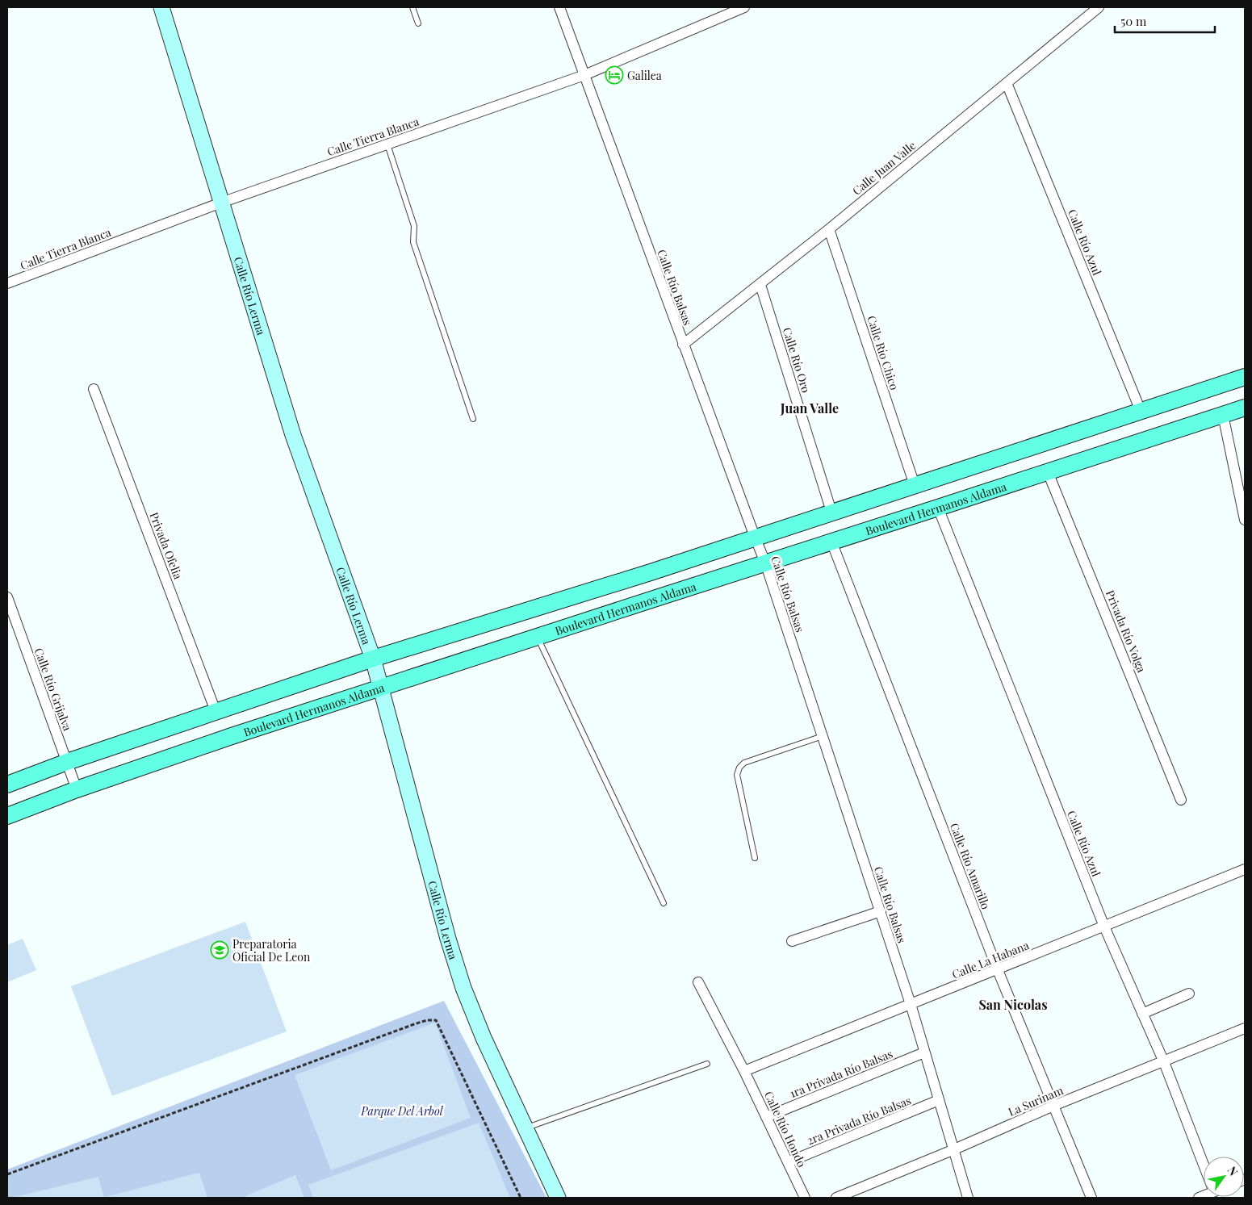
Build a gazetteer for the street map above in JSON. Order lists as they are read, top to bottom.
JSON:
{
  "streets": {
    "main road": ["Boulevard Hermanos Aldama"],
    "street": [
      "Calle Tierra Blanca",
      "Calle Juan Valle",
      "Calle Río Azul",
      "Calle Río Balsas",
      "Calle Río Lerma",
      "Calle Río Chico",
      "Calle Río Oro",
      "Privada Ofelia",
      "Privada Río Volga",
      "Calle Río Grijalva",
      "Calle Río Amarillo",
      "Calle La Habana",
      "1ra Privada Río Balsas",
      "La Surinam",
      "2ra Privada Río Balsas",
      "Calle Río Hondo"
    ]
  },
  "crossings": [
    ["Calle Tierra Blanca", "Calle Río Balsas"],
    ["Calle Tierra Blanca", "Calle Río Lerma"],
    ["Calle Juan Valle", "Calle Río Azul"],
    ["Calle Juan Valle", "Calle Río Balsas"],
    ["Calle Juan Valle", "Calle Río Chico"],
    ["Calle Juan Valle", "Calle Río Oro"],
    ["Calle Río Azul", "Boulevard Hermanos Aldama"],
    ["Calle Río Azul", "Calle La Habana"],
    ["Calle Río Azul", "La Surinam"],
    ["Calle Río Balsas", "Boulevard Hermanos Aldama"],
    ["Calle Río Balsas", "Calle La Habana"],
    ["Calle Río Balsas", "1ra Privada Río Balsas"],
    ["Calle Río Balsas", "La Surinam"],
    ["Calle Río Balsas", "2ra Privada Río Balsas"],
    ["Calle Río Lerma", "Boulevard Hermanos Aldama"],
    ["Boulevard Hermanos Aldama", "Privada Río Volga"],
    ["Boulevard Hermanos Aldama", "Calle Río Grijalva"],
    ["Boulevard Hermanos Aldama", "Calle Río Amarillo"],
    ["Calle Río Amarillo", "Calle La Habana"],
    ["Calle Río Amarillo", "La Surinam"],
    ["Calle La Habana", "Calle Río Hondo"],
    ["1ra Privada Río Balsas", "Calle Río Hondo"],
    ["2ra Privada Río Balsas", "Calle Río Hondo"]
  ],
  "districts": ["Juan Valle", "San Nicolas"],
  "parks": ["Parque Del Arbol"],
  "places": {
    "hotel": ["Galilea"],
    "school or university": ["Preparatoria Oficial De Leon"]
  },
  "scale_bar": "50 m",
  "north": "top right"
}
